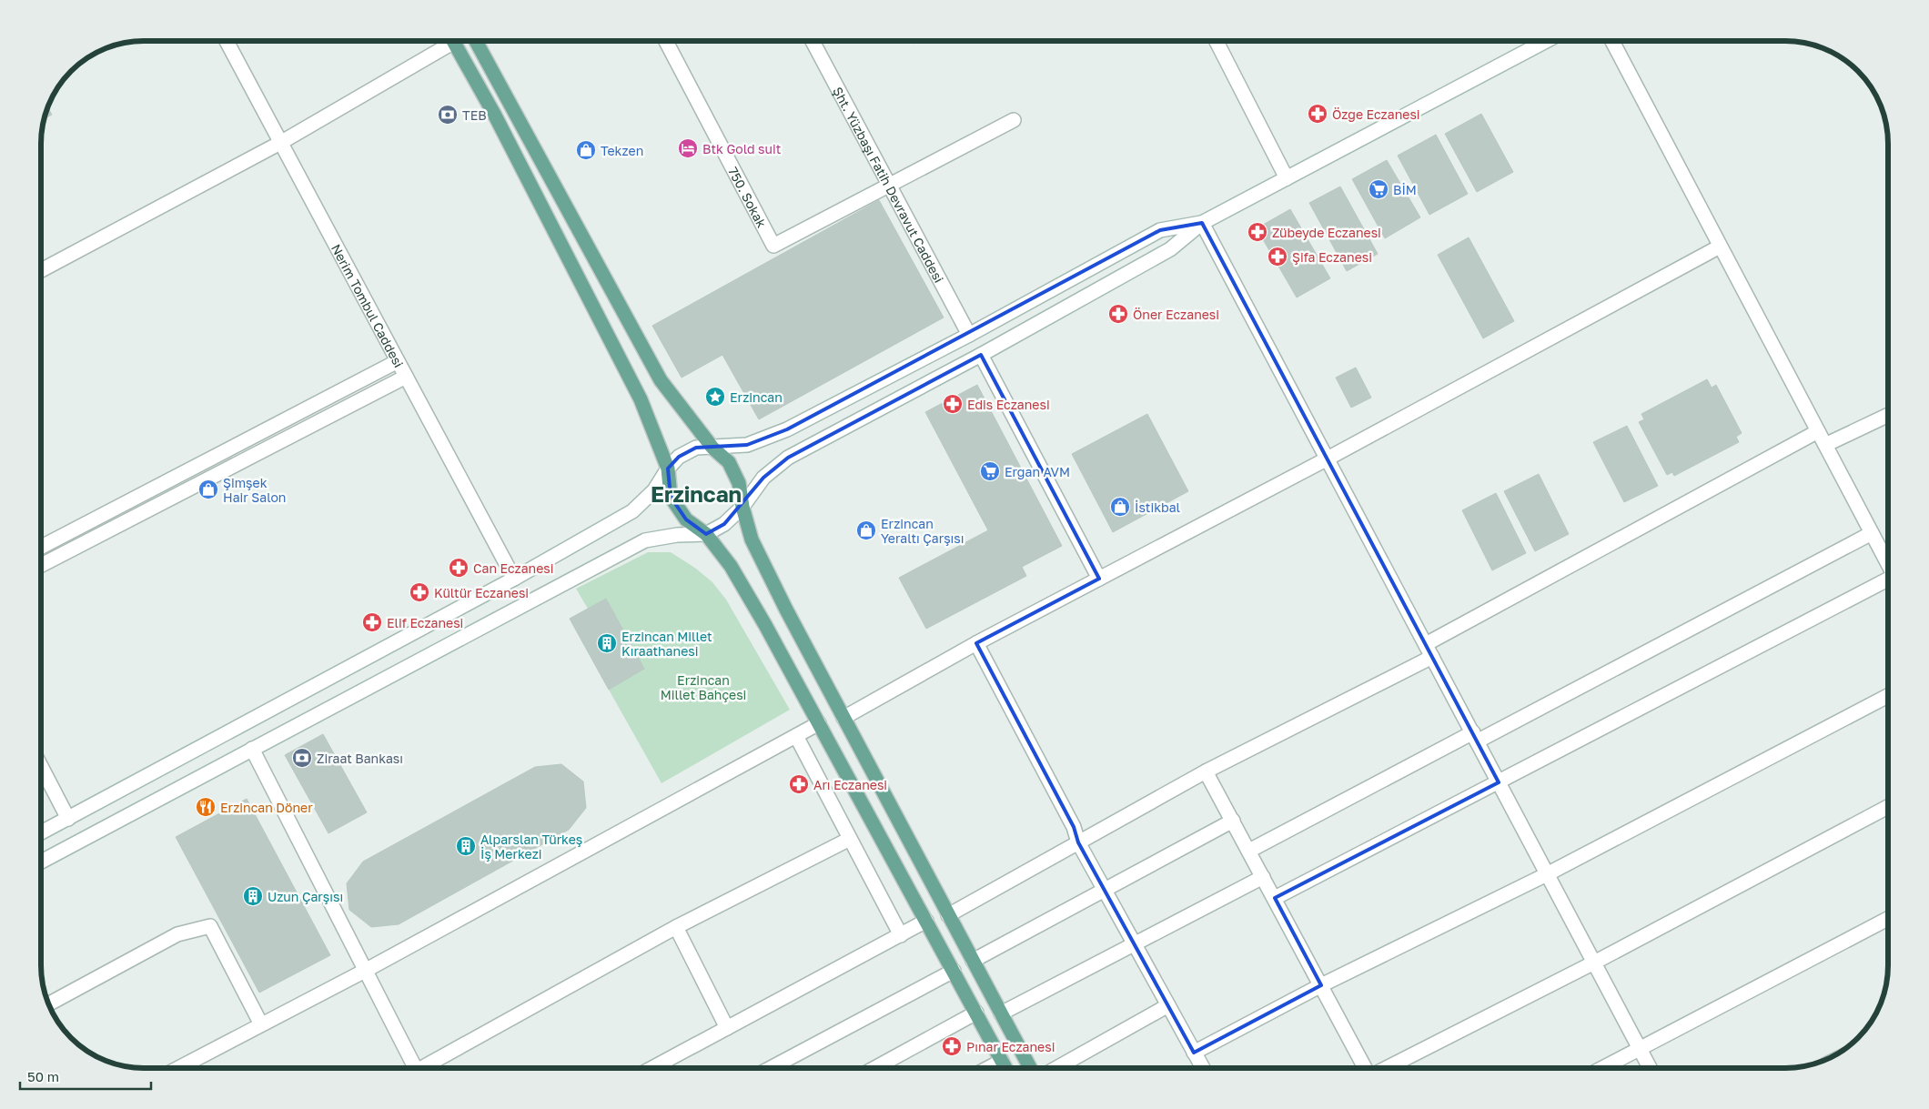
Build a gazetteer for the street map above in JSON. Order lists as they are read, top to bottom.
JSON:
{
  "streets": {
    "street": ["Şht. Yüzbaşı Fatih Devravut Caddesi", "750. Sokak", "Nerim Tombul Caddesi"]
  },
  "crossings": [
    ["Şht. Yüzbaşı Fatih Devravut Caddesi", "750. Sokak"]
  ],
  "districts": ["Erzincan"],
  "parks": ["Erzincan Millet Bahçesi"],
  "places": {
    "pharmacy": [
      "Özge Eczanesi",
      "Zübeyde Eczanesi",
      "Şifa Eczanesi",
      "Öner Eczanesi",
      "Edis Eczanesi",
      "Can Eczanesi",
      "Kültür Eczanesi",
      "Elif Eczanesi",
      "Arı Eczanesi",
      "Pınar Eczanesi"
    ],
    "bank": ["TEB", "Ziraat Bankası"],
    "hotel": ["Btk Gold suit"],
    "shop": [
      "Tekzen",
      "Şimşek Hair Salon",
      "İstikbal",
      "Erzincan Yeraltı Çarşısı"
    ],
    "supermarket": ["BİM", "Ergan AVM"],
    "place": ["Erzincan"],
    "building": ["Erzincan Millet Kıraathanesi", "Alparslan Türkeş İş Merkezi", "Uzun Çarşısı"],
    "restaurant": ["Erzincan Döner"]
  },
  "scale_bar": "50 m"
}
